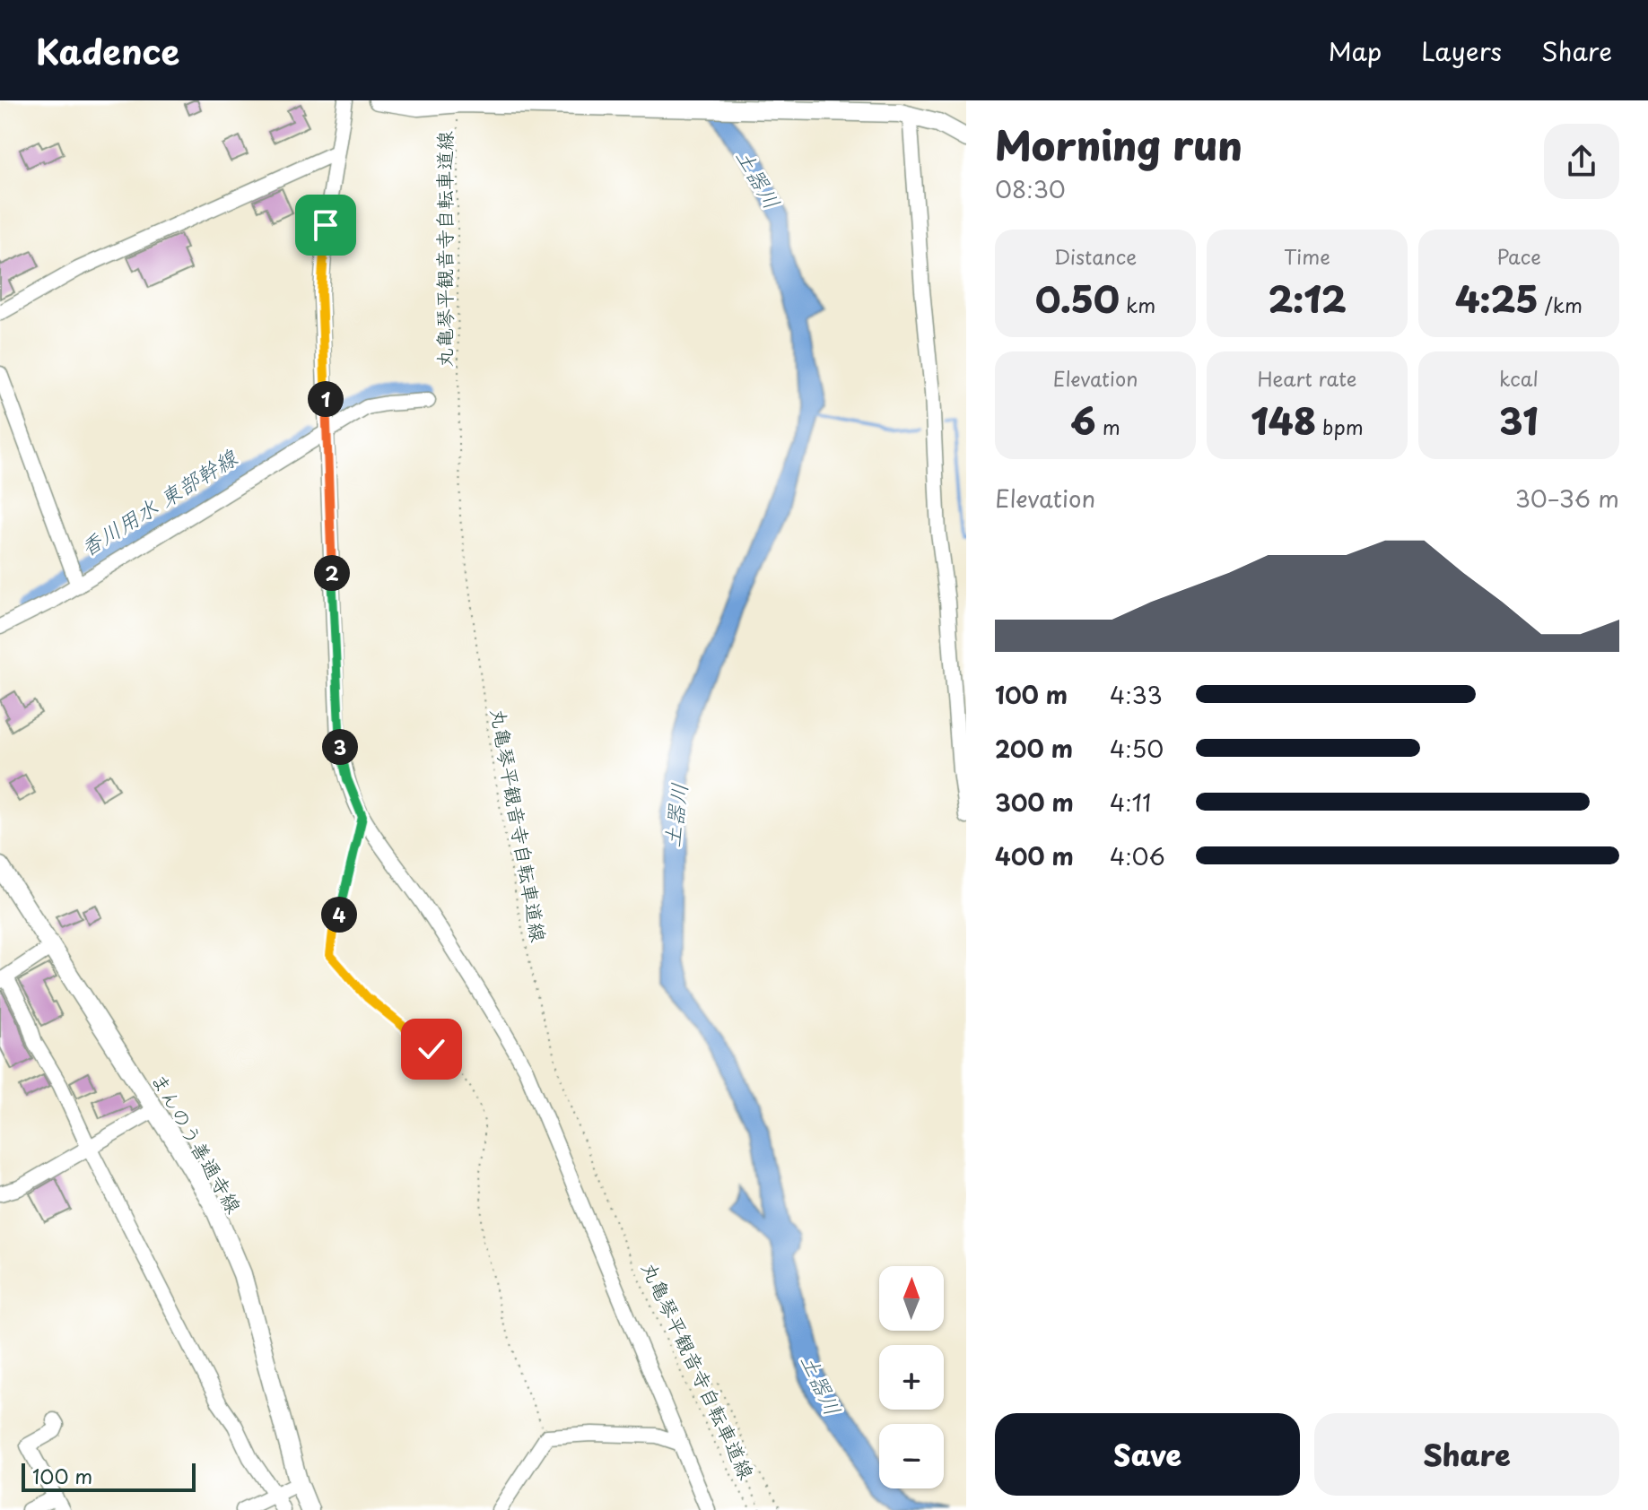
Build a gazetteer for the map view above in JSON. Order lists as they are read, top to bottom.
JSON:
{
  "streets": {
    "main road": ["まんのう善通寺線"],
    "path": ["丸亀琴平観音寺自転車道線"]
  },
  "water": ["土器川", "香川用水 東部幹線"],
  "scale_bar": "100 m",
  "north": "top",
  "page": {
    "header": "Kadence",
    "nav": ["Map", "Layers", "Share"],
    "heading": ["Morning run", "08:30"],
    "stats": [
      ["Distance", "0.50 km"],
      ["Time", "2:12"],
      ["Pace", "4:25 /km"],
      ["Elevation", "6 m"],
      ["Heart rate", "148 bpm"],
      ["kcal", "31"]
    ],
    "pins": [
      "1",
      "2",
      "3",
      "4"
    ],
    "chart": ["Elevation", "30–36 m"],
    "list": [
      {
        "name": "100 m",
        "note": "4:33"
      },
      {
        "name": "200 m",
        "note": "4:50"
      },
      {
        "name": "300 m",
        "note": "4:11"
      },
      {
        "name": "400 m",
        "note": "4:06"
      }
    ],
    "map_buttons": ["+", "−"],
    "buttons": ["Save", "Share"],
    "scale": "100 m"
  }
}
